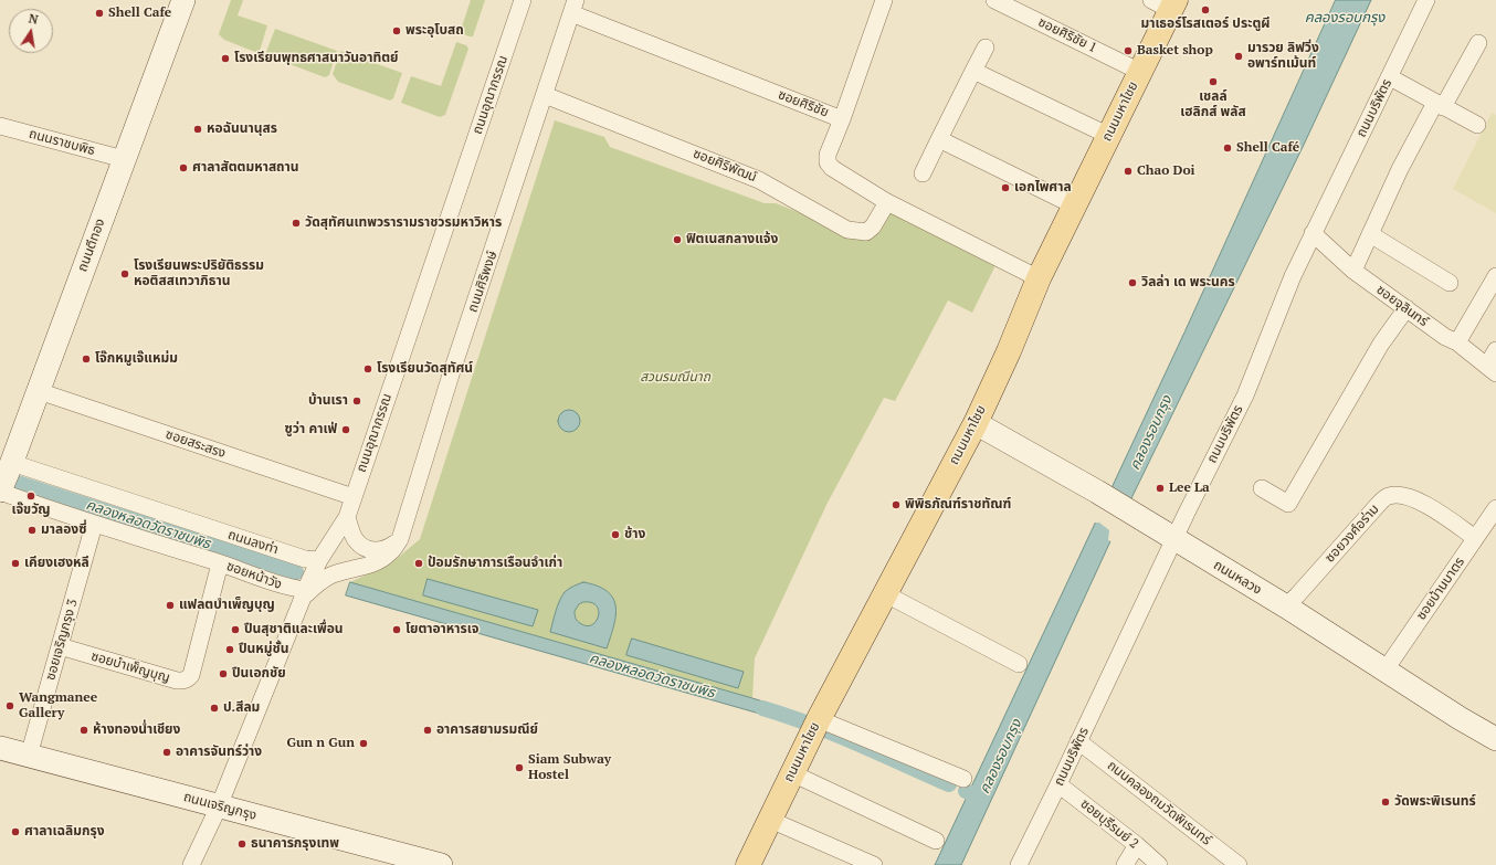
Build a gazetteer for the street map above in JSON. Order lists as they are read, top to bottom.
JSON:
{
  "streets": {
    "main road": [
      "ถนนมหาไชย",
      "ถนนตีทอง",
      "ถนนหลวง",
      "ถนนเจริญกรุง"
    ],
    "street": [
      "ซอยศิริชัย 1",
      "ถนนอุณากรรณ",
      "ซอยศิริชัย",
      "ถนนบริพัตร",
      "ถนนราชบพิธ",
      "ซอยศิริพัฒน์",
      "ถนนศิริพงษ์",
      "ซอยจุลินทร์",
      "ซอยสระสรง",
      "ซอยวงศ์อร่าม",
      "ถนนลงท่า",
      "ซอยหน้าวัง",
      "ซอยบ้านบาตร",
      "ซอยเจริญกรุง 3",
      "ซอยบำเพ็ญบุญ",
      "ถนนคลองถมวัดพิเรนทร์",
      "ซอยบุรีรมย์ 2"
    ]
  },
  "crossings": [
    ["ซอยศิริชัย 1", "ถนนมหาไชย"],
    ["ถนนอุณากรรณ", "ถนนศิริพงษ์"],
    ["ถนนอุณากรรณ", "ซอยสระสรง"],
    ["ถนนอุณากรรณ", "ถนนลงท่า"],
    ["ถนนอุณากรรณ", "ซอยหน้าวัง"],
    ["ถนนอุณากรรณ", "ถนนเจริญกรุง"],
    ["ซอยศิริชัย", "ถนนมหาไชย"],
    ["ซอยศิริชัย", "ซอยศิริพัฒน์"],
    ["ซอยศิริชัย", "ถนนศิริพงษ์"],
    ["ถนนบริพัตร", "ซอยจุลินทร์"],
    ["ถนนบริพัตร", "ถนนหลวง"],
    ["ถนนบริพัตร", "ถนนคลองถมวัดพิเรนทร์"],
    ["ถนนบริพัตร", "ซอยบุรีรมย์ 2"],
    ["ถนนมหาไชย", "ถนนหลวง"],
    ["ถนนราชบพิธ", "ถนนตีทอง"],
    ["ซอยศิริพัฒน์", "ถนนศิริพงษ์"],
    ["ถนนตีทอง", "ซอยสระสรง"],
    ["ถนนตีทอง", "ถนนลงท่า"],
    ["ถนนตีทอง", "ซอยหน้าวัง"],
    ["ถนนศิริพงษ์", "ซอยหน้าวัง"],
    ["ซอยวงศ์อร่าม", "ถนนหลวง"],
    ["ซอยวงศ์อร่าม", "ซอยบ้านบาตร"],
    ["ถนนลงท่า", "ซอยหน้าวัง"],
    ["ซอยหน้าวัง", "ซอยเจริญกรุง 3"],
    ["ซอยหน้าวัง", "ซอยบำเพ็ญบุญ"],
    ["ถนนหลวง", "ซอยบ้านบาตร"],
    ["ซอยเจริญกรุง 3", "ซอยบำเพ็ญบุญ"],
    ["ซอยเจริญกรุง 3", "ถนนเจริญกรุง"]
  ],
  "water": ["คลองรอบกรุง", "คลองหลอดวัดราชบพิธ"],
  "parks": ["สวนรมณีนาถ"],
  "places": [
    "มาเธอร์โรสเตอร์ ประตูผี",
    "Shell Cafe",
    "พระอุโบสถ",
    "Basket shop",
    "มารวย ลิฟวิ่ง อพาร์ทเม้นท์",
    "โรงเรียนพุทธศาสนาวันอาทิตย์",
    "เชลล์ เฮลิกส์ พลัส",
    "หอฉันนานุสร",
    "Shell Café",
    "ศาลาสัตตมหาสถาน",
    "Chao Doi",
    "เอกไพศาล",
    "วัดสุทัศนเทพวรารามราชวรมหาวิหาร",
    "ฟิตเนสกลางแจ้ง",
    "โรงเรียนพระปริยัติธรรม หอติสสเทวาภิธาน",
    "วิลล่า เด พระนคร",
    "โจ๊กหมูเจ๊แหม่ม",
    "โรงเรียนวัดสุทัศน์",
    "บ้านเรา",
    "ซูว่า คาเฟ่",
    "Lee La",
    "เจ๊ขวัญ",
    "พิพิธภัณฑ์ราชทัณฑ์",
    "มาลองซี่",
    "ช้าง",
    "เคียงเฮงหลี",
    "ป้อมรักษาการเรือนจำเก่า",
    "แฟลตบำเพ็ญบุญ",
    "ปืนสุชาติและเพื่อน",
    "โยตาอาหารเจ",
    "ปืนหมู่ชั้น",
    "ปืนเอกชัย",
    "Wangmanee Gallery",
    "ป.สีลม",
    "ห้างทองน่ำเชียง",
    "อาคารสยามรมณีย์",
    "Gun n Gun",
    "อาคารจันทร์ว่าง",
    "Siam Subway Hostel",
    "วัดพระพิเรนทร์",
    "ศาลาเฉลิมกรุง",
    "ธนาคารกรุงเทพ"
  ],
  "north": "top"
}
